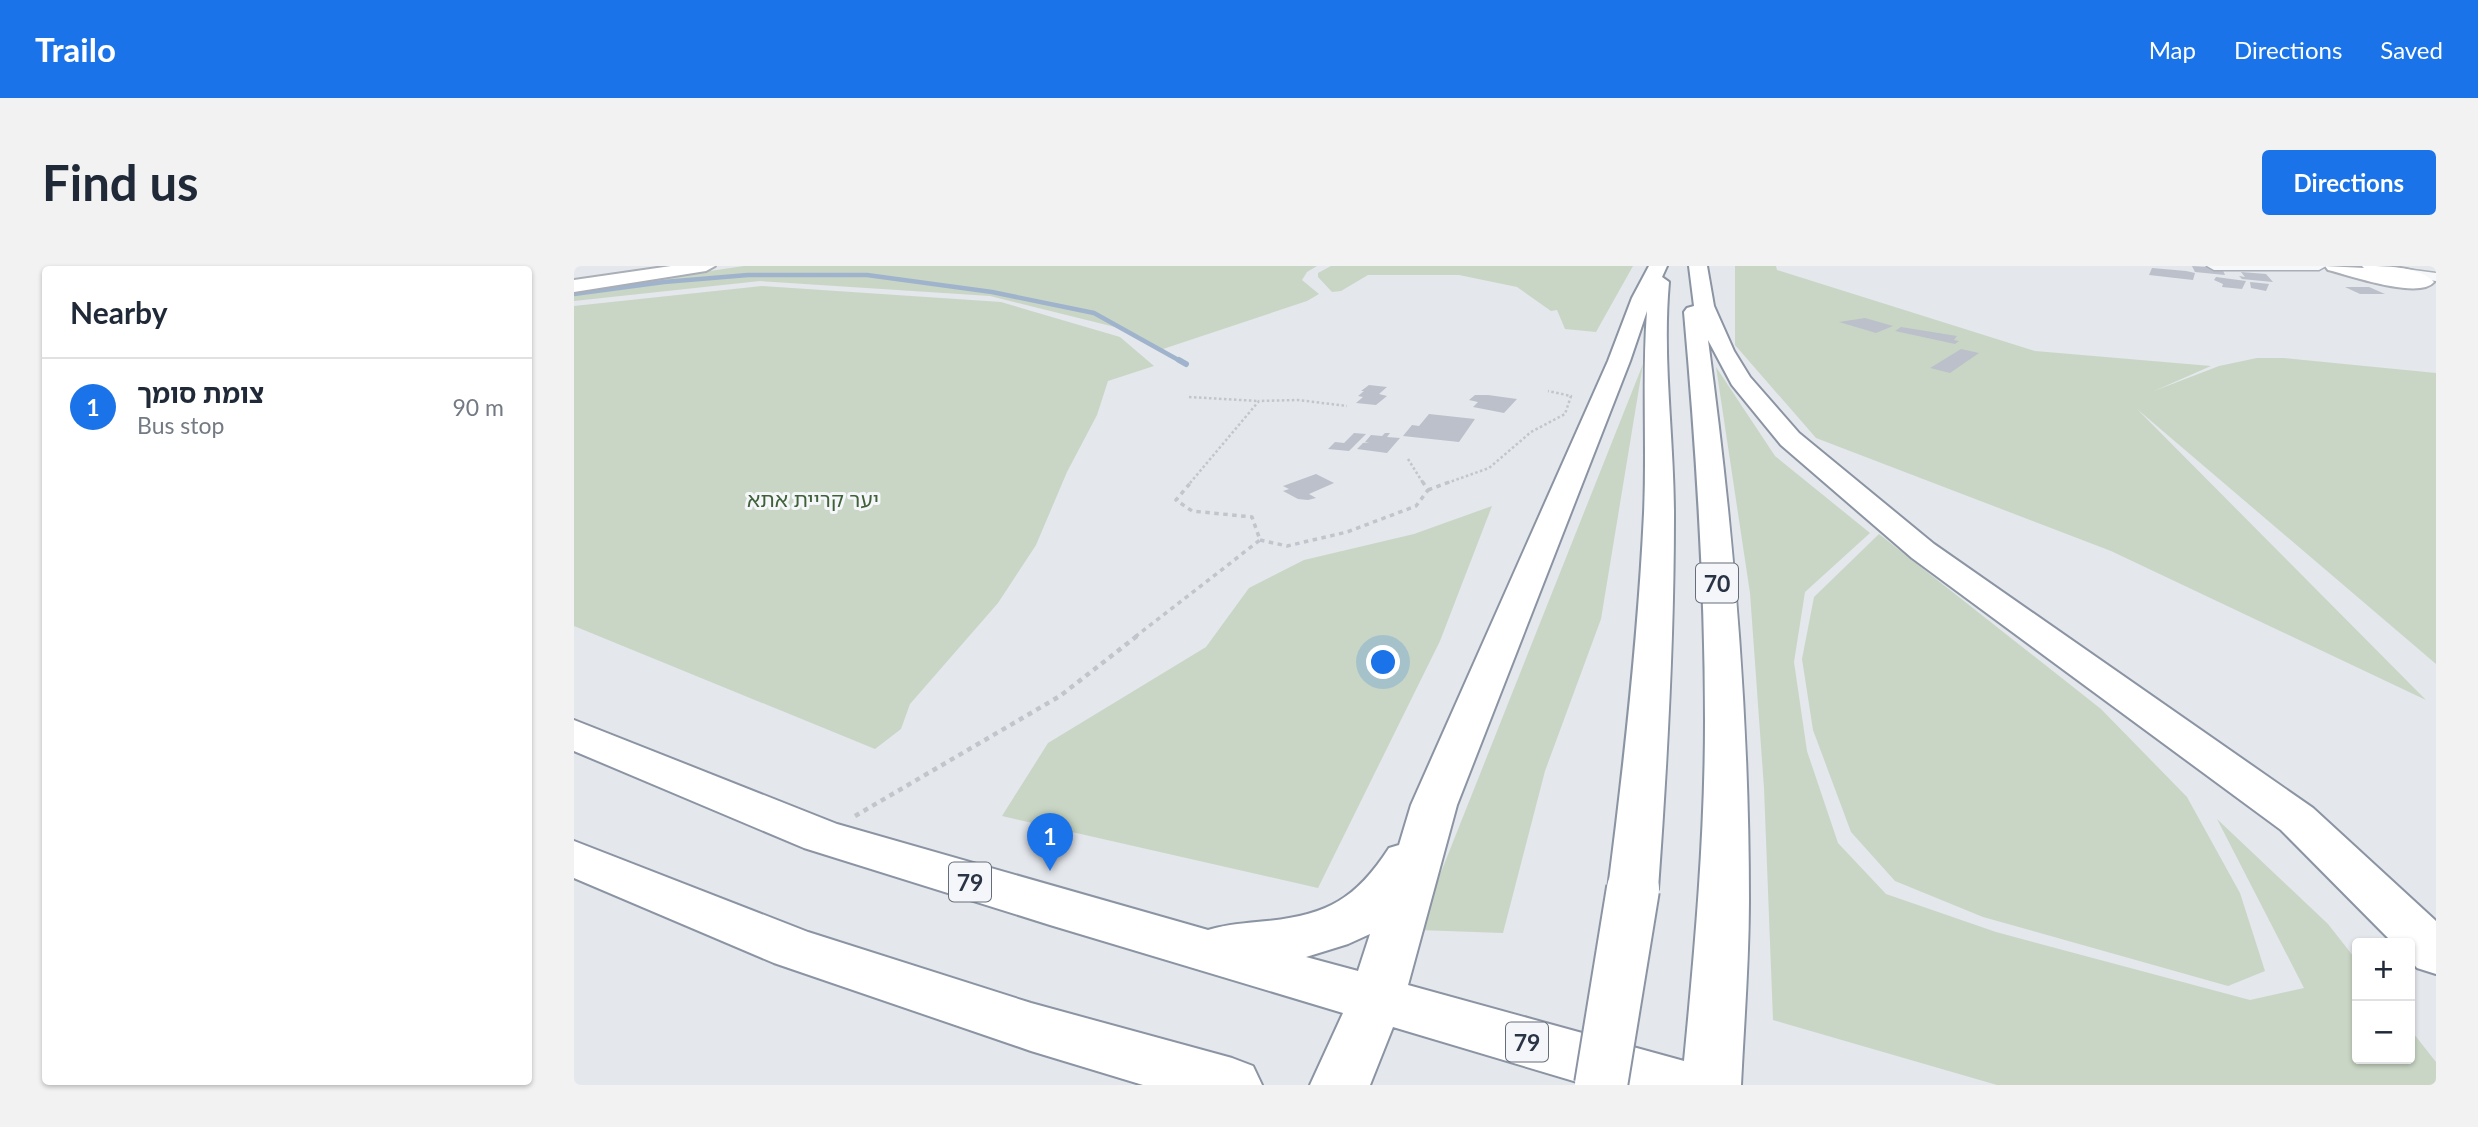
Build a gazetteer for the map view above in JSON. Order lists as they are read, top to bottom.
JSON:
{
  "streets": {
    "main road": ["70", "79"]
  },
  "parks": ["יער קריית אתא"],
  "page": {
    "header": "Trailo",
    "nav": ["Map", "Directions", "Saved"],
    "buttons": "Directions",
    "title": "Find us",
    "heading": "Nearby",
    "list": [
      {
        "mark": "1",
        "name": "צומת סומך",
        "note": "Bus stop",
        "value": "90 m"
      }
    ],
    "pins": "1",
    "map_buttons": ["+", "−"]
  }
}
